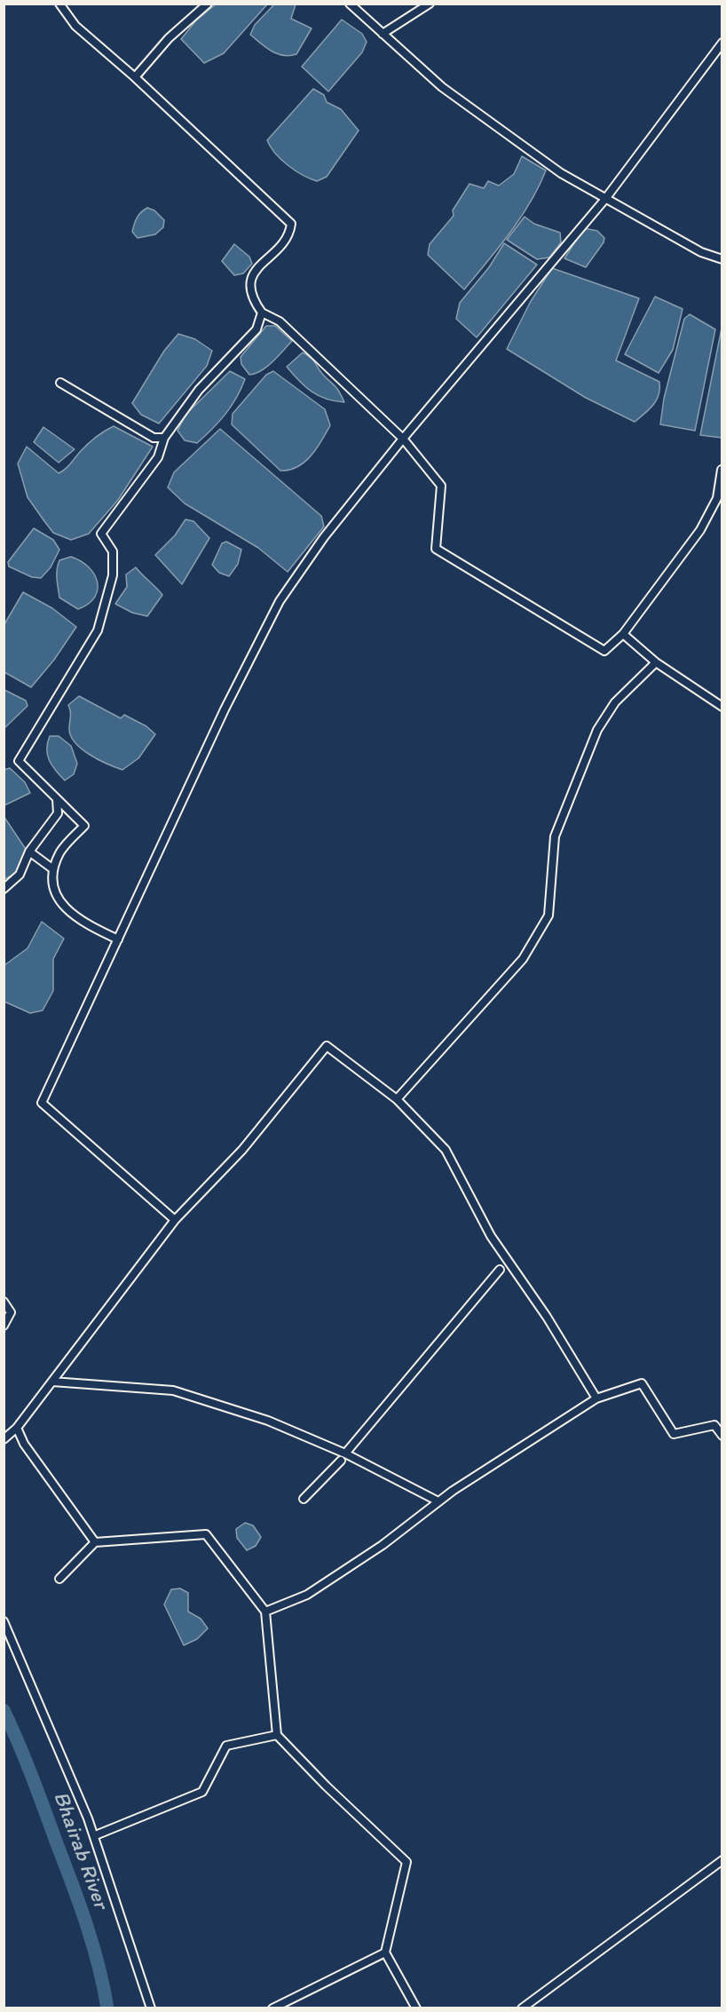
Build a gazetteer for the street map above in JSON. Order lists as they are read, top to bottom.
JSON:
{
  "water": ["Bhairab River"]
}
